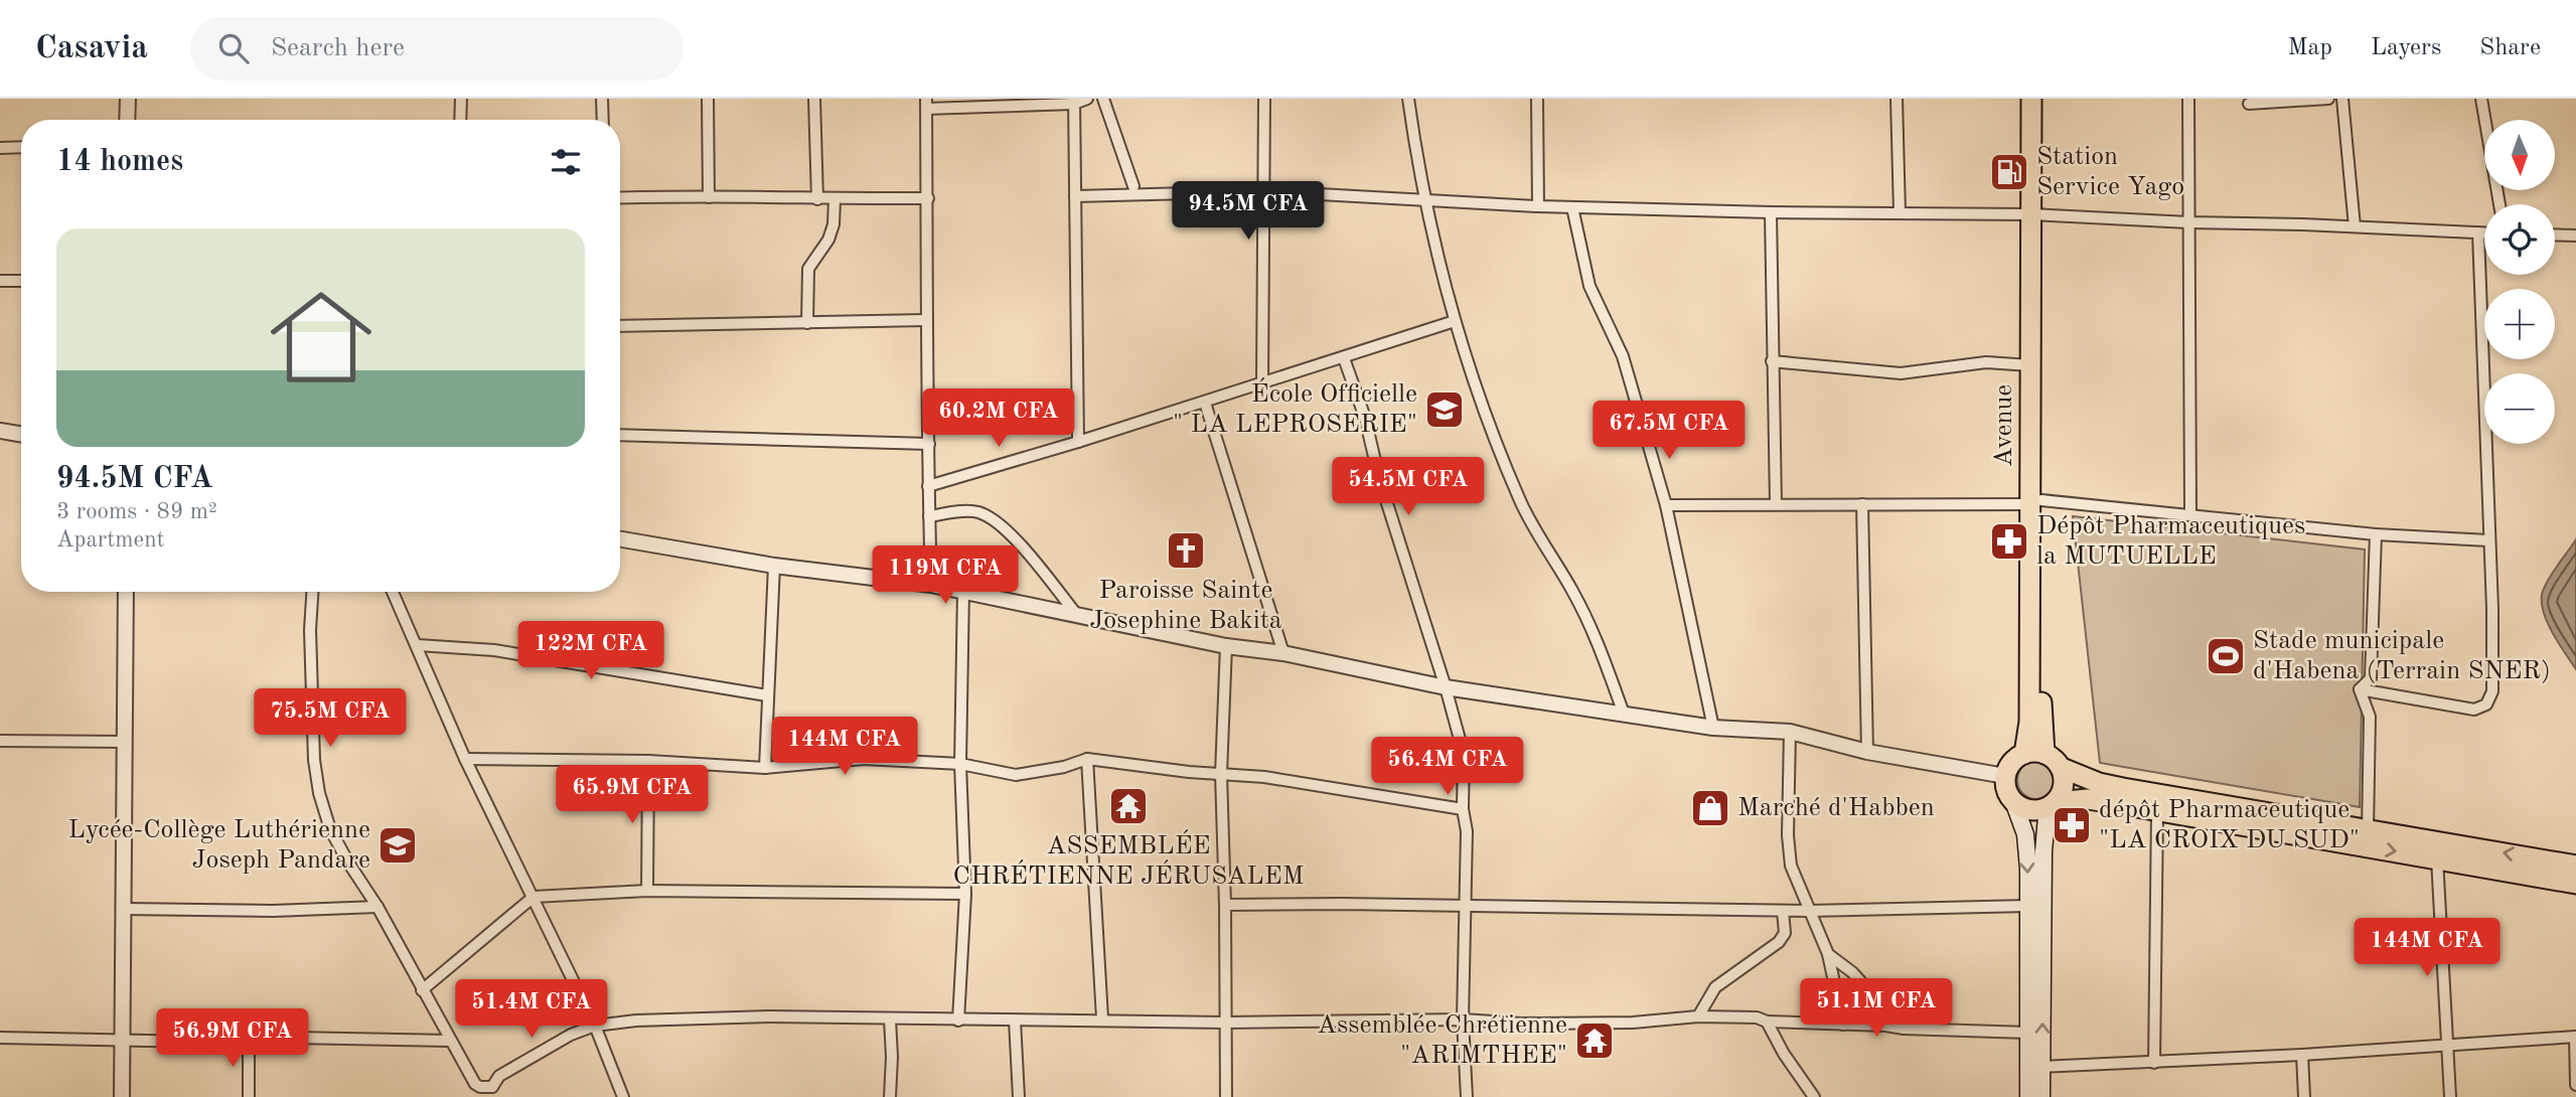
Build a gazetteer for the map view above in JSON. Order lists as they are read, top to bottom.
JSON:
{
  "streets": {
    "highway": ["Avenue"]
  },
  "places": {
    "fuel station": ["Station Service Yago"],
    "school or university": ["École Officielle \" LA LEPROSERIE\"", "Lycée-Collège Luthérienne Joseph Pandare"],
    "pharmacy": ["Dépôt Pharmaceutiques la MUTUELLE", "dépôt Pharmaceutique \"LA CROIX DU SUD\""],
    "church": ["Paroisse Sainte Josephine Bakita"],
    "sports": ["Stade municipale d'Habena (Terrain SNER)"],
    "temple": ["ASSEMBLÉE CHRÉTIENNE JÉRUSALEM", "Assemblée Chrétienne \"ARIMTHEE\""],
    "shop": ["Marché d'Habben"]
  },
  "north": "bottom",
  "page": {
    "header": "Casavia",
    "search": "Search here",
    "nav": ["Map", "Layers", "Share"],
    "map_buttons": ["+", "−"],
    "heading": "14 homes",
    "price": [
      "94.5M CFA",
      "60.2M CFA",
      "67.5M CFA",
      "54.5M CFA",
      "119M CFA",
      "122M CFA",
      "75.5M CFA",
      "144M CFA",
      "56.4M CFA",
      "65.9M CFA",
      "144M CFA",
      "51.1M CFA",
      "51.4M CFA",
      "56.9M CFA"
    ],
    "list": [
      {
        "name": "94.5M CFA",
        "note": "3 rooms · 89 m² · Apartment"
      }
    ]
  }
}
